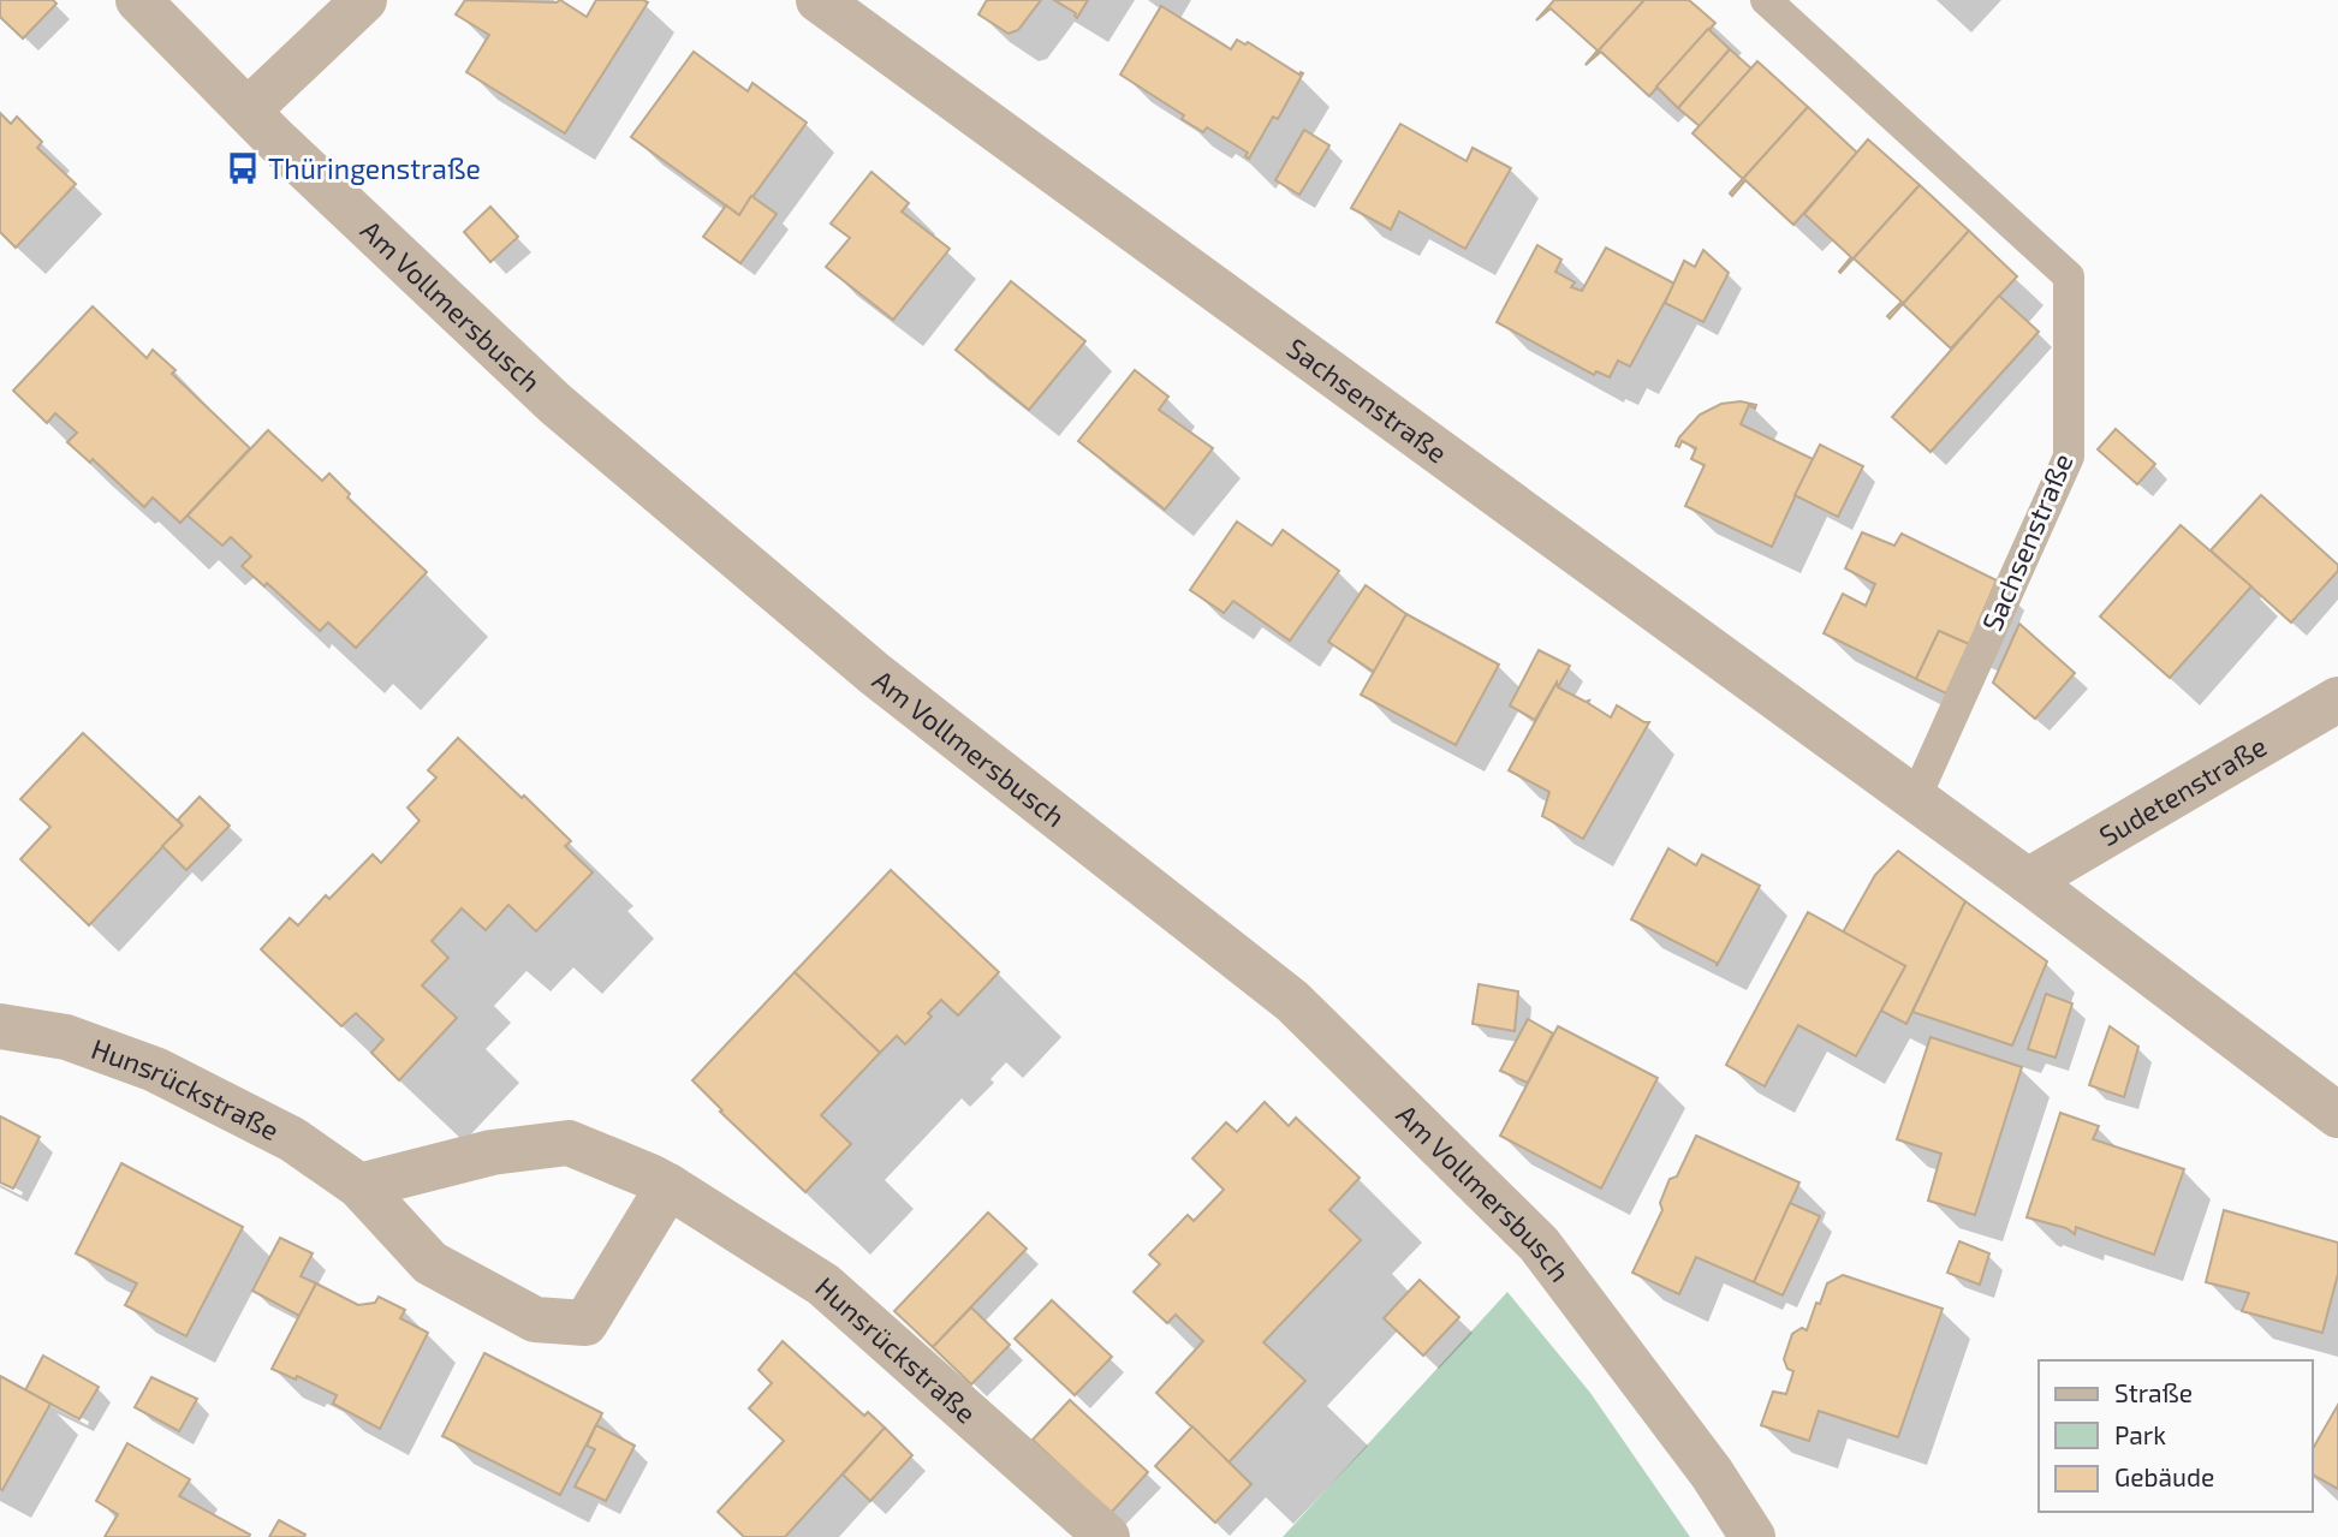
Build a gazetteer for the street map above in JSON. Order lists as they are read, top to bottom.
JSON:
{
  "streets": {
    "street": [
      "Am Vollmersbusch",
      "Sachsenstraße",
      "Sudetenstraße",
      "Hunsrückstraße"
    ]
  },
  "crossings": [
    ["Sachsenstraße", "Sudetenstraße"]
  ],
  "places": {
    "bus stop": ["Thüringenstraße"]
  },
  "legend": ["Straße", "Park", "Gebäude"]
}
